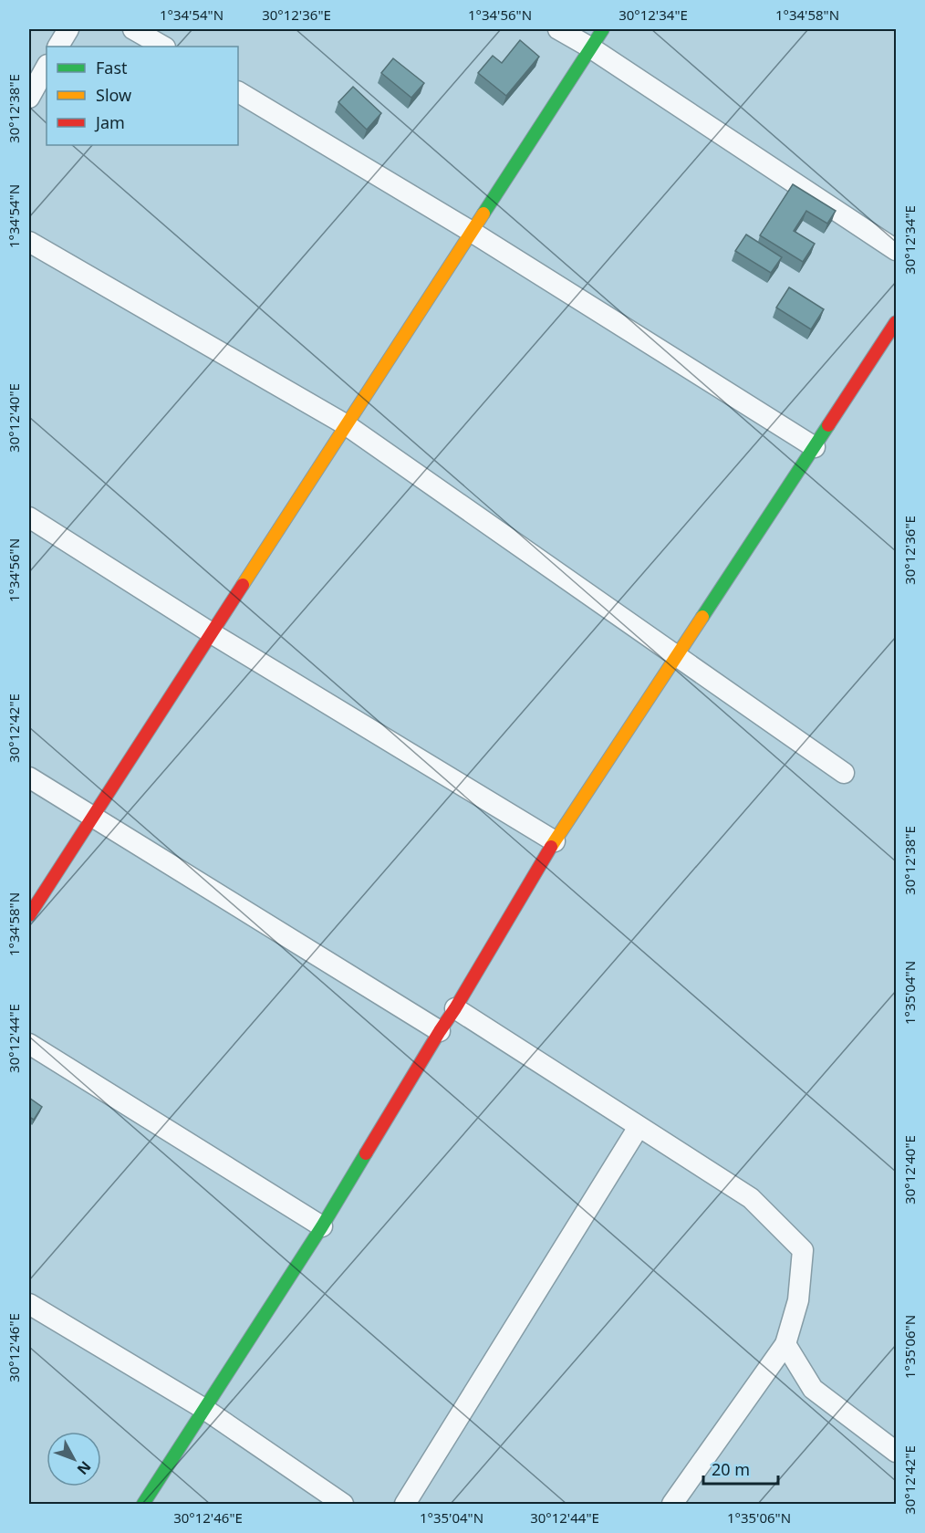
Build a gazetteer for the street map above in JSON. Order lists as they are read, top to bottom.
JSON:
{
  "legend": ["Fast", "Slow", "Jam"],
  "scale_bar": "20 m",
  "north": "bottom right",
  "coordinates": [
    "1°34'54\"N",
    "30°12'36\"E",
    "1°34'56\"N",
    "30°12'34\"E",
    "1°34'58\"N",
    "30°12'38\"E",
    "30°12'40\"E",
    "30°12'42\"E",
    "1°35'04\"N",
    "30°12'44\"E",
    "1°35'06\"N",
    "30°12'46\"E"
  ]
}
